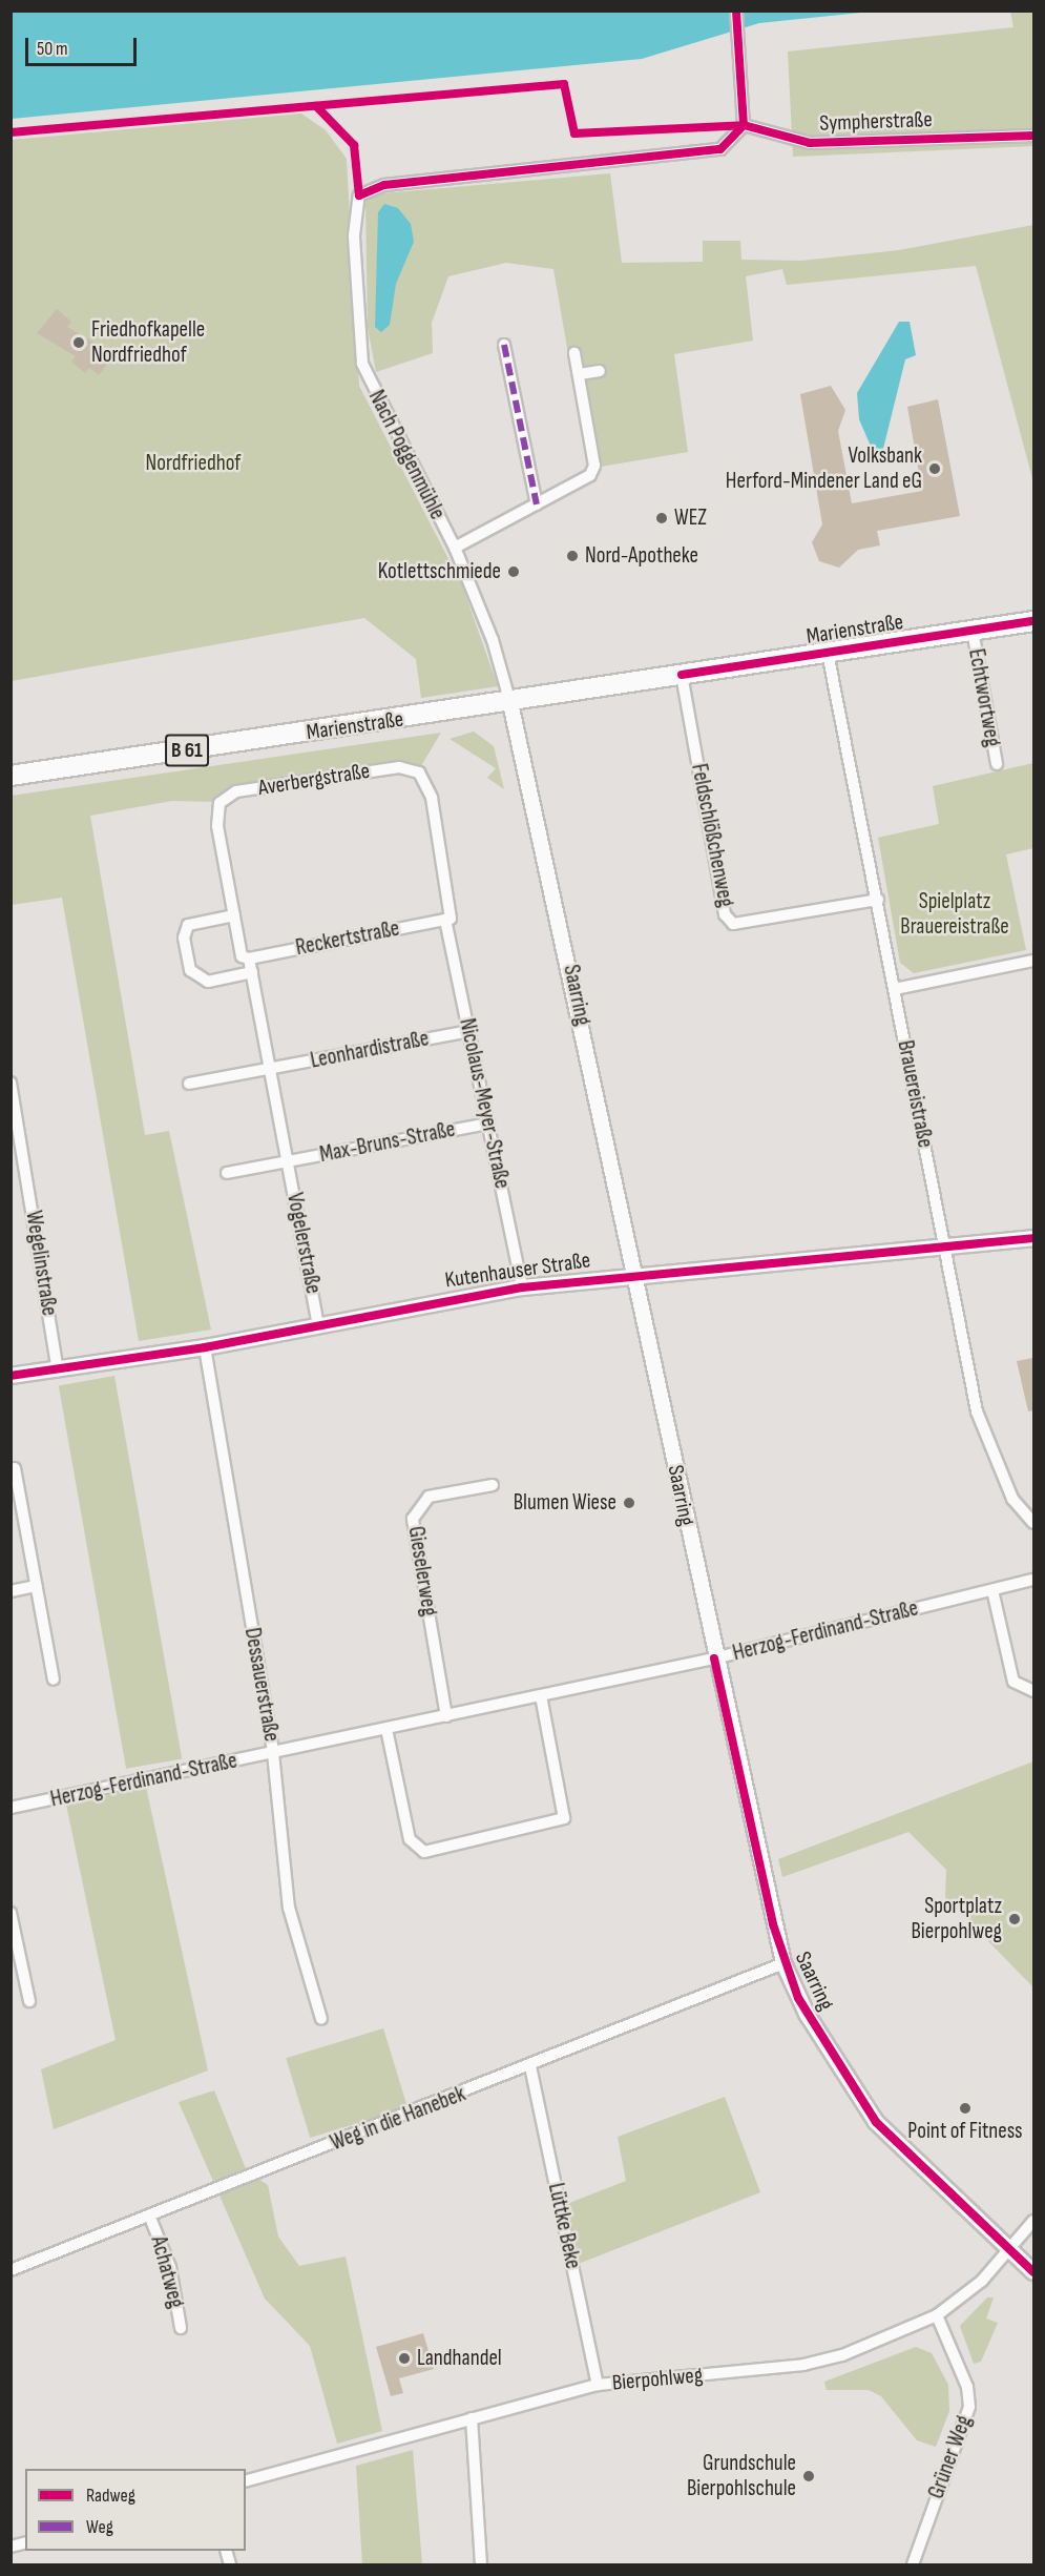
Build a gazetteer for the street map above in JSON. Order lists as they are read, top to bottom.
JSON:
{
  "streets": {
    "main road": ["Marienstraße", "B 61"],
    "street": [
      "Sympherstraße",
      "Nach Poggenmühle",
      "Echtwortweg",
      "Averbergstraße",
      "Feldschlößchenweg",
      "Reckertstraße",
      "Saarring",
      "Leonhardistraße",
      "Brauereistraße",
      "Nicolaus-Meyer-Straße",
      "Max-Bruns-Straße",
      "Vogelerstraße",
      "Wegelinstraße",
      "Kutenhauser Straße",
      "Gieselerweg",
      "Herzog-Ferdinand-Straße",
      "Dessauerstraße",
      "Weg in die Hanebek",
      "Lüttke Beke",
      "Achatweg",
      "Bierpohlweg",
      "Grüner Weg"
    ]
  },
  "crossings": [
    ["Sympherstraße", "Nach Poggenmühle"],
    ["Nach Poggenmühle", "Marienstraße"],
    ["Nach Poggenmühle", "Saarring"],
    ["Marienstraße", "Echtwortweg"],
    ["Marienstraße", "Feldschlößchenweg"],
    ["Marienstraße", "Saarring"],
    ["Marienstraße", "Brauereistraße"],
    ["Averbergstraße", "Reckertstraße"],
    ["Averbergstraße", "Nicolaus-Meyer-Straße"],
    ["Averbergstraße", "Vogelerstraße"],
    ["Feldschlößchenweg", "Brauereistraße"],
    ["Reckertstraße", "Nicolaus-Meyer-Straße"],
    ["Reckertstraße", "Vogelerstraße"],
    ["Saarring", "Kutenhauser Straße"],
    ["Saarring", "Herzog-Ferdinand-Straße"],
    ["Saarring", "Weg in die Hanebek"],
    ["Saarring", "Bierpohlweg"],
    ["Leonhardistraße", "Nicolaus-Meyer-Straße"],
    ["Leonhardistraße", "Vogelerstraße"],
    ["Brauereistraße", "Kutenhauser Straße"],
    ["Nicolaus-Meyer-Straße", "Max-Bruns-Straße"],
    ["Nicolaus-Meyer-Straße", "Kutenhauser Straße"],
    ["Max-Bruns-Straße", "Vogelerstraße"],
    ["Vogelerstraße", "Kutenhauser Straße"],
    ["Wegelinstraße", "Kutenhauser Straße"],
    ["Kutenhauser Straße", "Dessauerstraße"],
    ["Gieselerweg", "Herzog-Ferdinand-Straße"],
    ["Herzog-Ferdinand-Straße", "Dessauerstraße"],
    ["Weg in die Hanebek", "Lüttke Beke"],
    ["Weg in die Hanebek", "Achatweg"],
    ["Lüttke Beke", "Bierpohlweg"],
    ["Bierpohlweg", "Grüner Weg"]
  ],
  "parks": ["Nordfriedhof", "Spielplatz Brauereistraße"],
  "places": [
    "Friedhofkapelle Nordfriedhof",
    "Volksbank Herford-Mindener Land eG",
    "WEZ",
    "Nord-Apotheke",
    "Kotlettschmiede",
    "Blumen Wiese",
    "Sportplatz Bierpohlweg",
    "Point of Fitness",
    "Landhandel",
    "Grundschule Bierpohlschule"
  ],
  "legend": ["Radweg", "Weg"],
  "scale_bar": "50 m"
}
